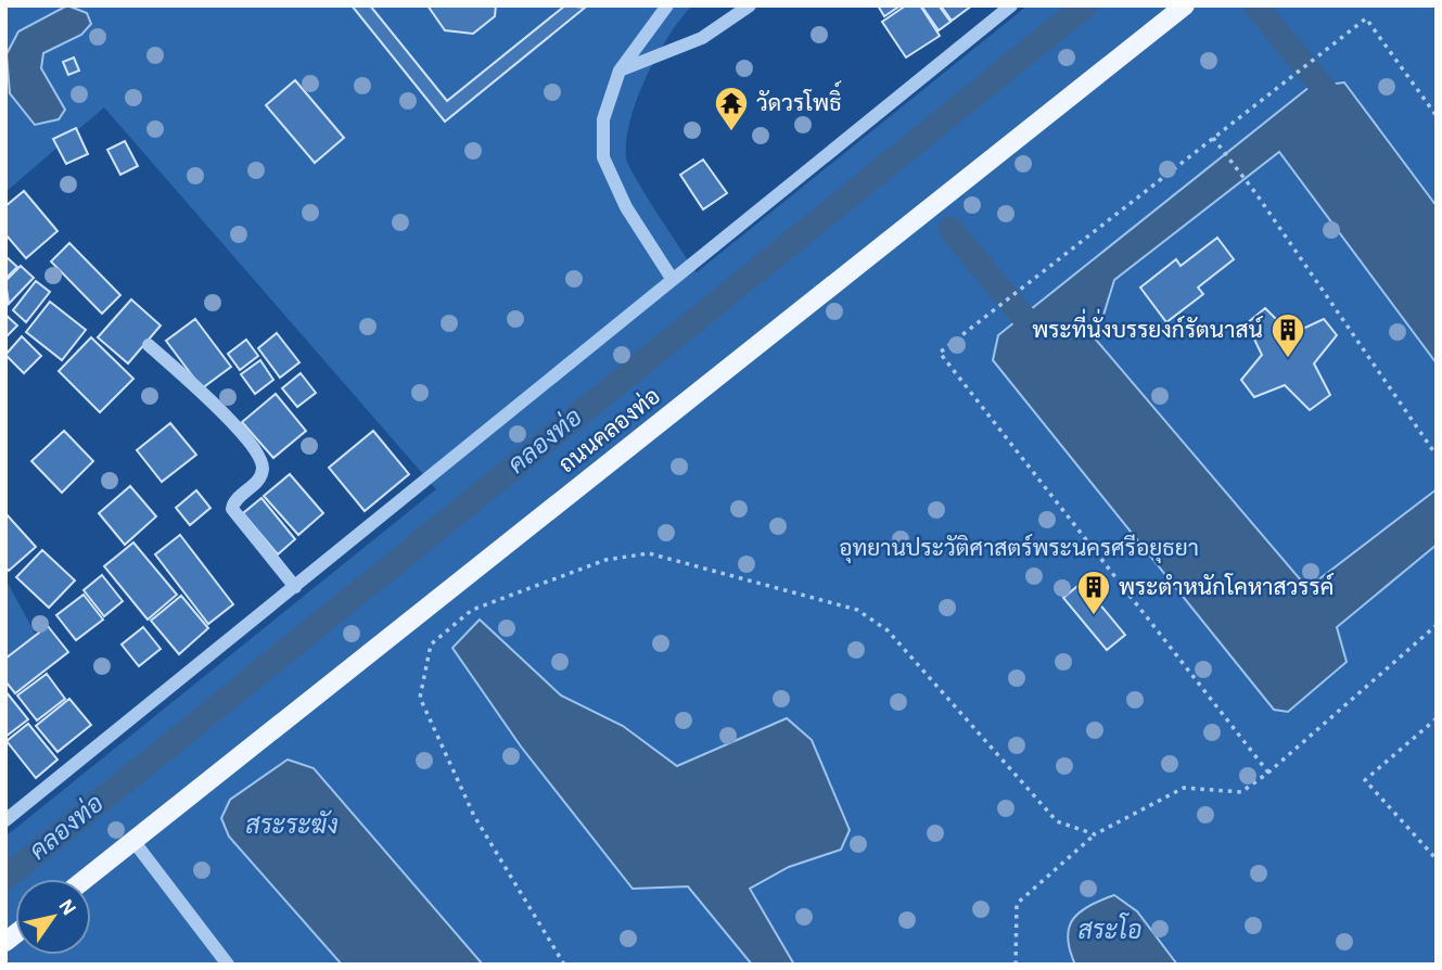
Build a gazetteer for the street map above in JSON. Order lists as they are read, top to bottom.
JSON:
{
  "streets": {
    "main road": ["ถนนคลองท่อ"]
  },
  "water": ["คลองท่อ", "สระระฆัง", "สระโอ"],
  "parks": ["อุทยานประวัติศาสตร์พระนครศรีอยุธยา"],
  "places": {
    "temple": ["วัดวรโพธิ์"],
    "building": ["พระที่นั่งบรรยงก์รัตนาสน์", "พระตำหนักโคหาสวรรค์"]
  },
  "north": "top right"
}
